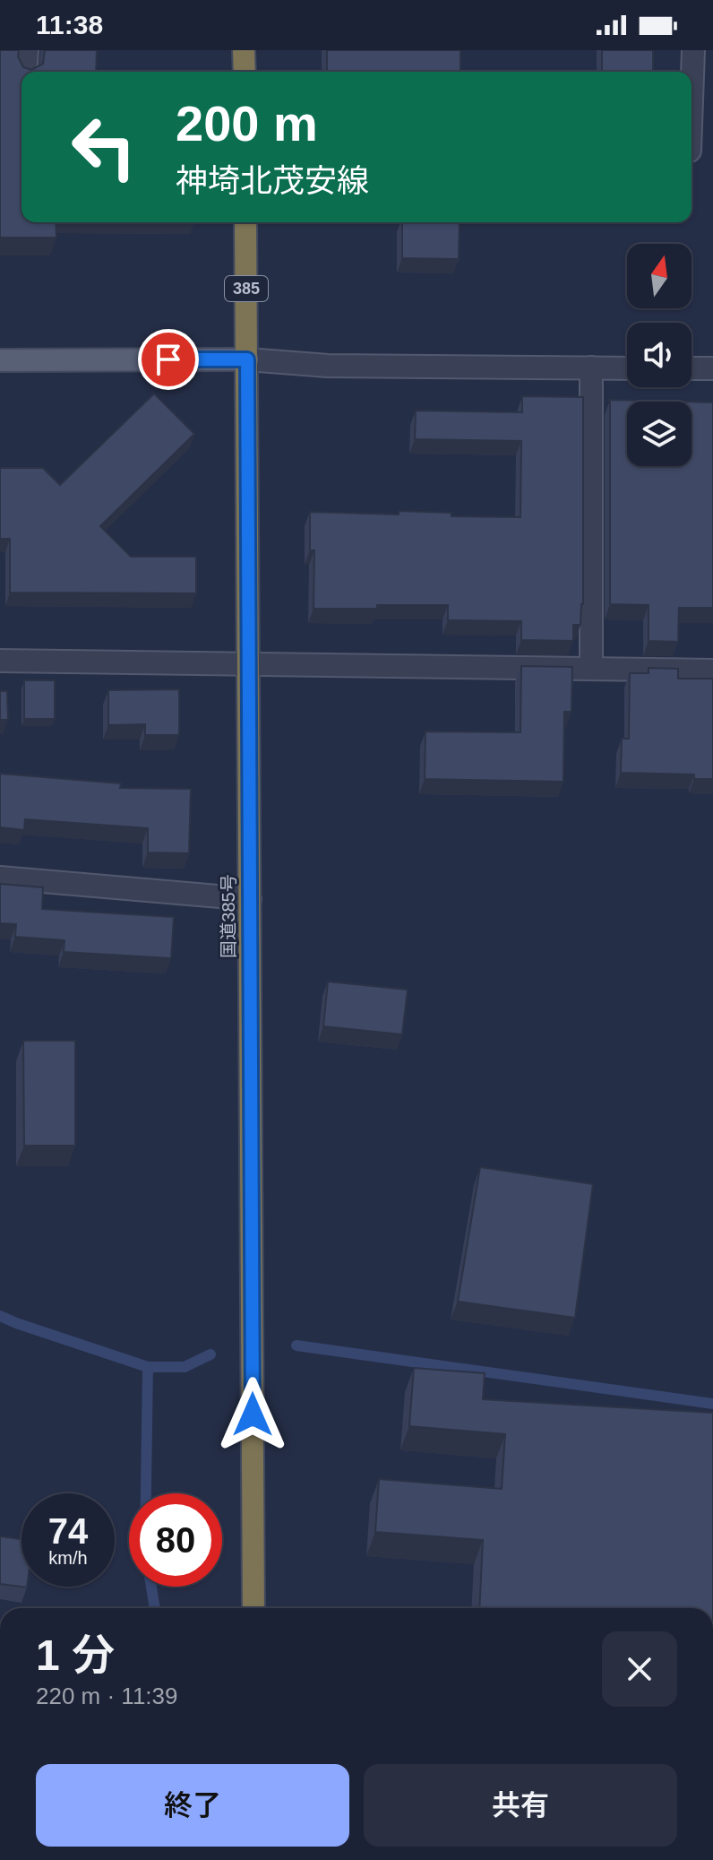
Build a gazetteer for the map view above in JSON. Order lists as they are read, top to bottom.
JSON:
{
  "streets": {
    "highway": ["385", "国道385号"]
  },
  "north": "top",
  "page": {
    "status": "11:38",
    "turn": ["200 m", "神埼北茂安線"],
    "speed": "74 km/h",
    "limit": "80",
    "heading": ["1 分", "220 m · 11:39"],
    "buttons": ["終了", "共有"]
  }
}
